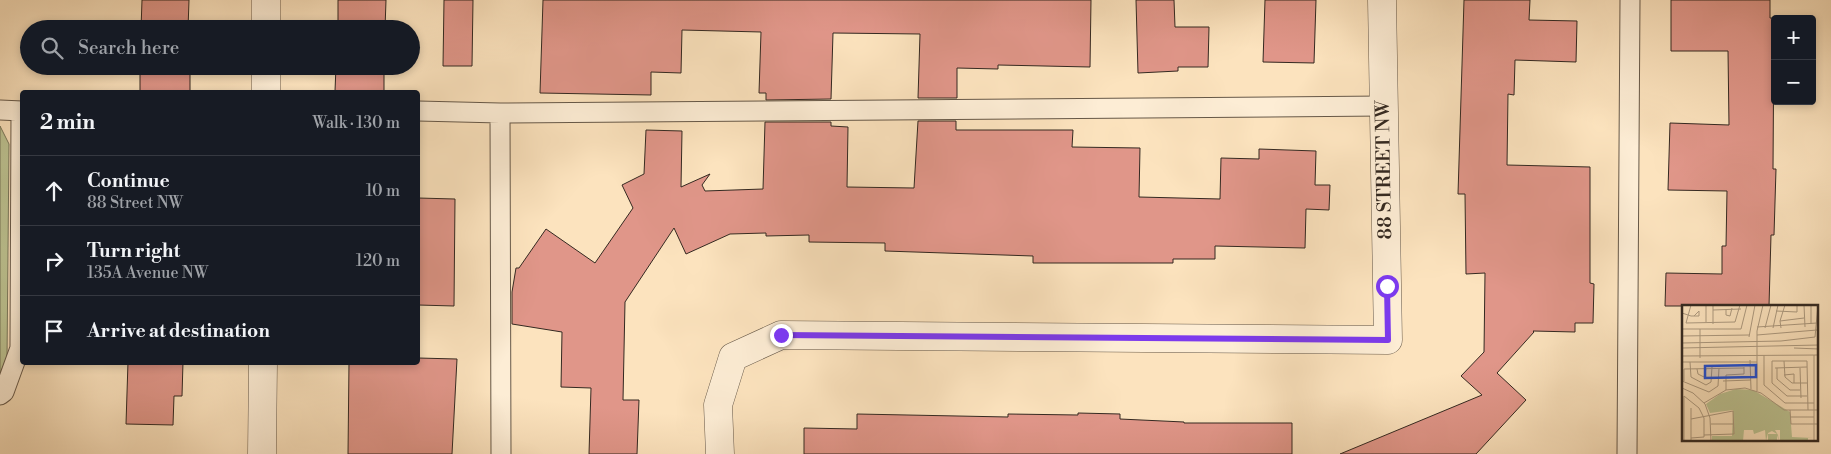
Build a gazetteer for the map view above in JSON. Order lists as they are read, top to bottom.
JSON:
{
  "streets": {
    "street": ["88 STREET NW"]
  },
  "page": {
    "map_buttons": ["+", "−"],
    "search": "Search here",
    "heading": ["2 min", "Walk · 130 m"],
    "list": [
      ["Continue", "88 Street NW", "10 m"],
      ["Turn right", "135A Avenue NW", "120 m"],
      "Arrive at destination"
    ]
  }
}
